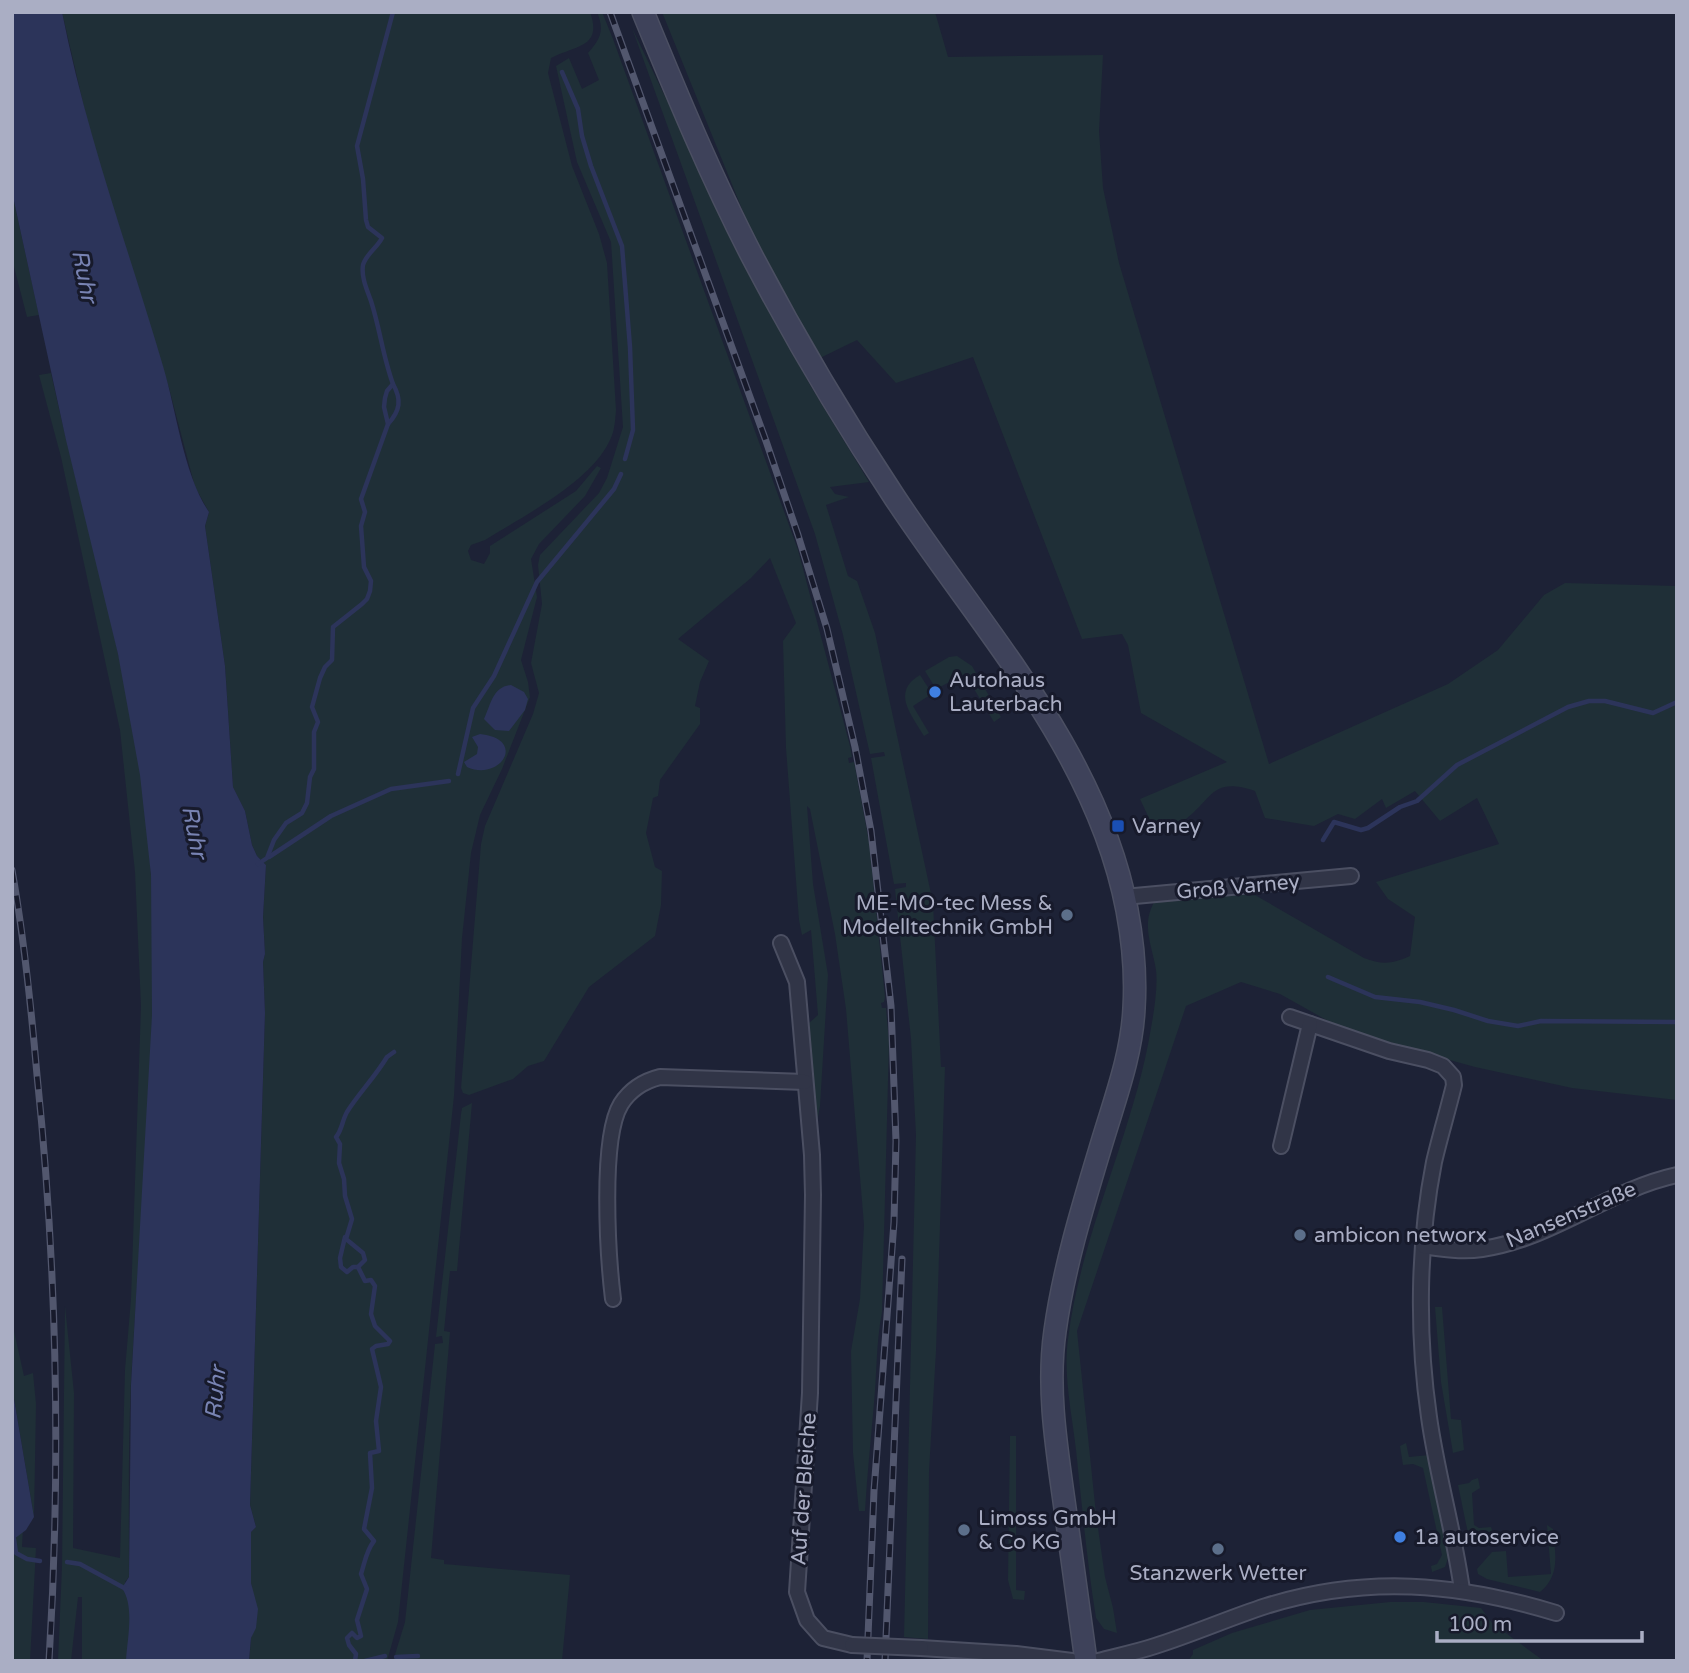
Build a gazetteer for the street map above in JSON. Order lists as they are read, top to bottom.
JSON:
{
  "streets": {
    "street": ["Groß Varney", "Nansenstraße", "Auf der Bleiche"]
  },
  "water": ["Ruhr"],
  "places": {
    "other": [
      "Autohaus Lauterbach",
      "ME-MO-tec Mess & Modelltechnik GmbH",
      "ambicon networx",
      "Limoss GmbH & Co KG",
      "1a autoservice",
      "Stanzwerk Wetter"
    ],
    "transit": ["Varney"]
  },
  "scale_bar": "100 m"
}
